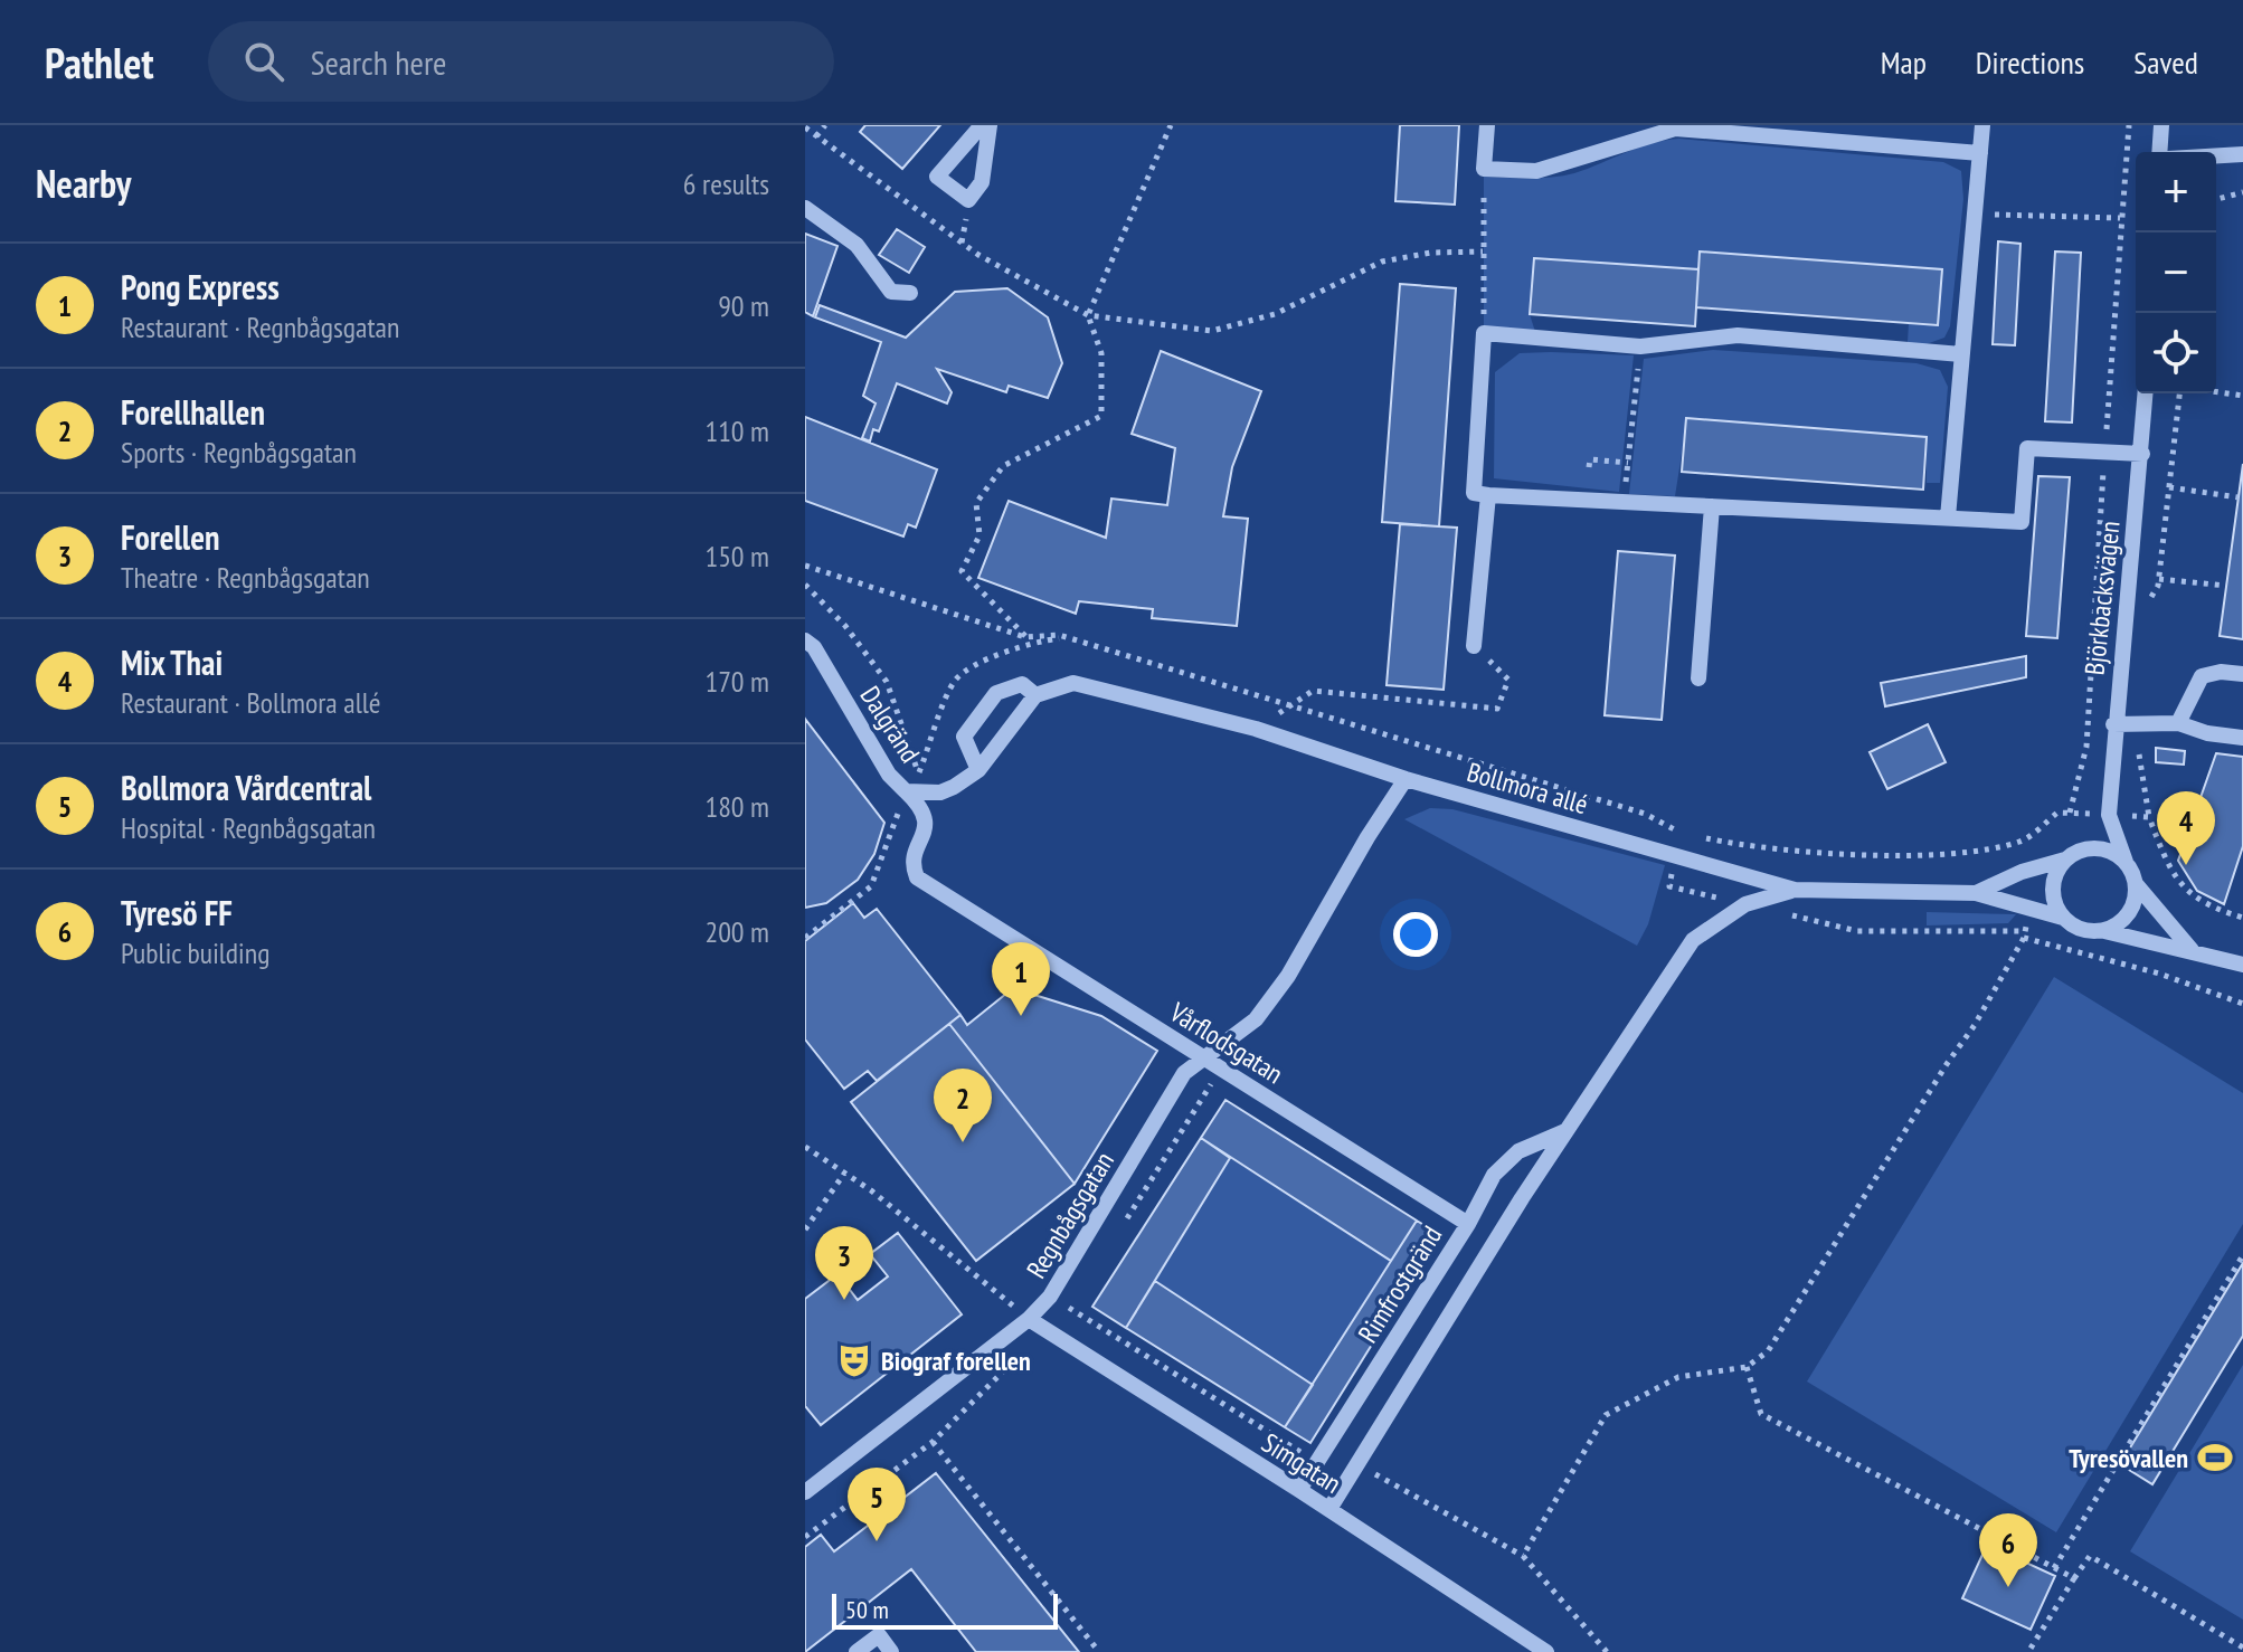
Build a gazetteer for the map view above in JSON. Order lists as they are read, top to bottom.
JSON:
{
  "streets": {
    "street": [
      "Björkbacksvägen",
      "Dalgränd",
      "Bollmora allé",
      "Vårflodsgatan",
      "Regnbågsgatan",
      "Rimfrostgränd",
      "Simgatan"
    ]
  },
  "crossings": [
    ["Björkbacksvägen", "Bollmora allé"],
    ["Dalgränd", "Bollmora allé"],
    ["Dalgränd", "Vårflodsgatan"],
    ["Bollmora allé", "Regnbågsgatan"],
    ["Vårflodsgatan", "Regnbågsgatan"],
    ["Vårflodsgatan", "Rimfrostgränd"],
    ["Regnbågsgatan", "Simgatan"],
    ["Rimfrostgränd", "Simgatan"]
  ],
  "places": {
    "theatre": ["Biograf forellen"],
    "sports": ["Tyresövallen"]
  },
  "scale_bar": "50 m",
  "page": {
    "header": "Pathlet",
    "search": "Search here",
    "nav": ["Map", "Directions", "Saved"],
    "heading": ["Nearby", "6 results"],
    "map_buttons": ["+", "−"],
    "list": [
      {
        "mark": "1",
        "name": "Pong Express",
        "note": "Restaurant · Regnbågsgatan",
        "value": "90 m"
      },
      {
        "mark": "2",
        "name": "Forellhallen",
        "note": "Sports · Regnbågsgatan",
        "value": "110 m"
      },
      {
        "mark": "3",
        "name": "Forellen",
        "note": "Theatre · Regnbågsgatan",
        "value": "150 m"
      },
      {
        "mark": "4",
        "name": "Mix Thai",
        "note": "Restaurant · Bollmora allé",
        "value": "170 m"
      },
      {
        "mark": "5",
        "name": "Bollmora Vårdcentral",
        "note": "Hospital · Regnbågsgatan",
        "value": "180 m"
      },
      {
        "mark": "6",
        "name": "Tyresö FF",
        "note": "Public building",
        "value": "200 m"
      }
    ],
    "pins": [
      "4",
      "1",
      "2",
      "3",
      "5",
      "6"
    ],
    "scale": "50 m"
  }
}
